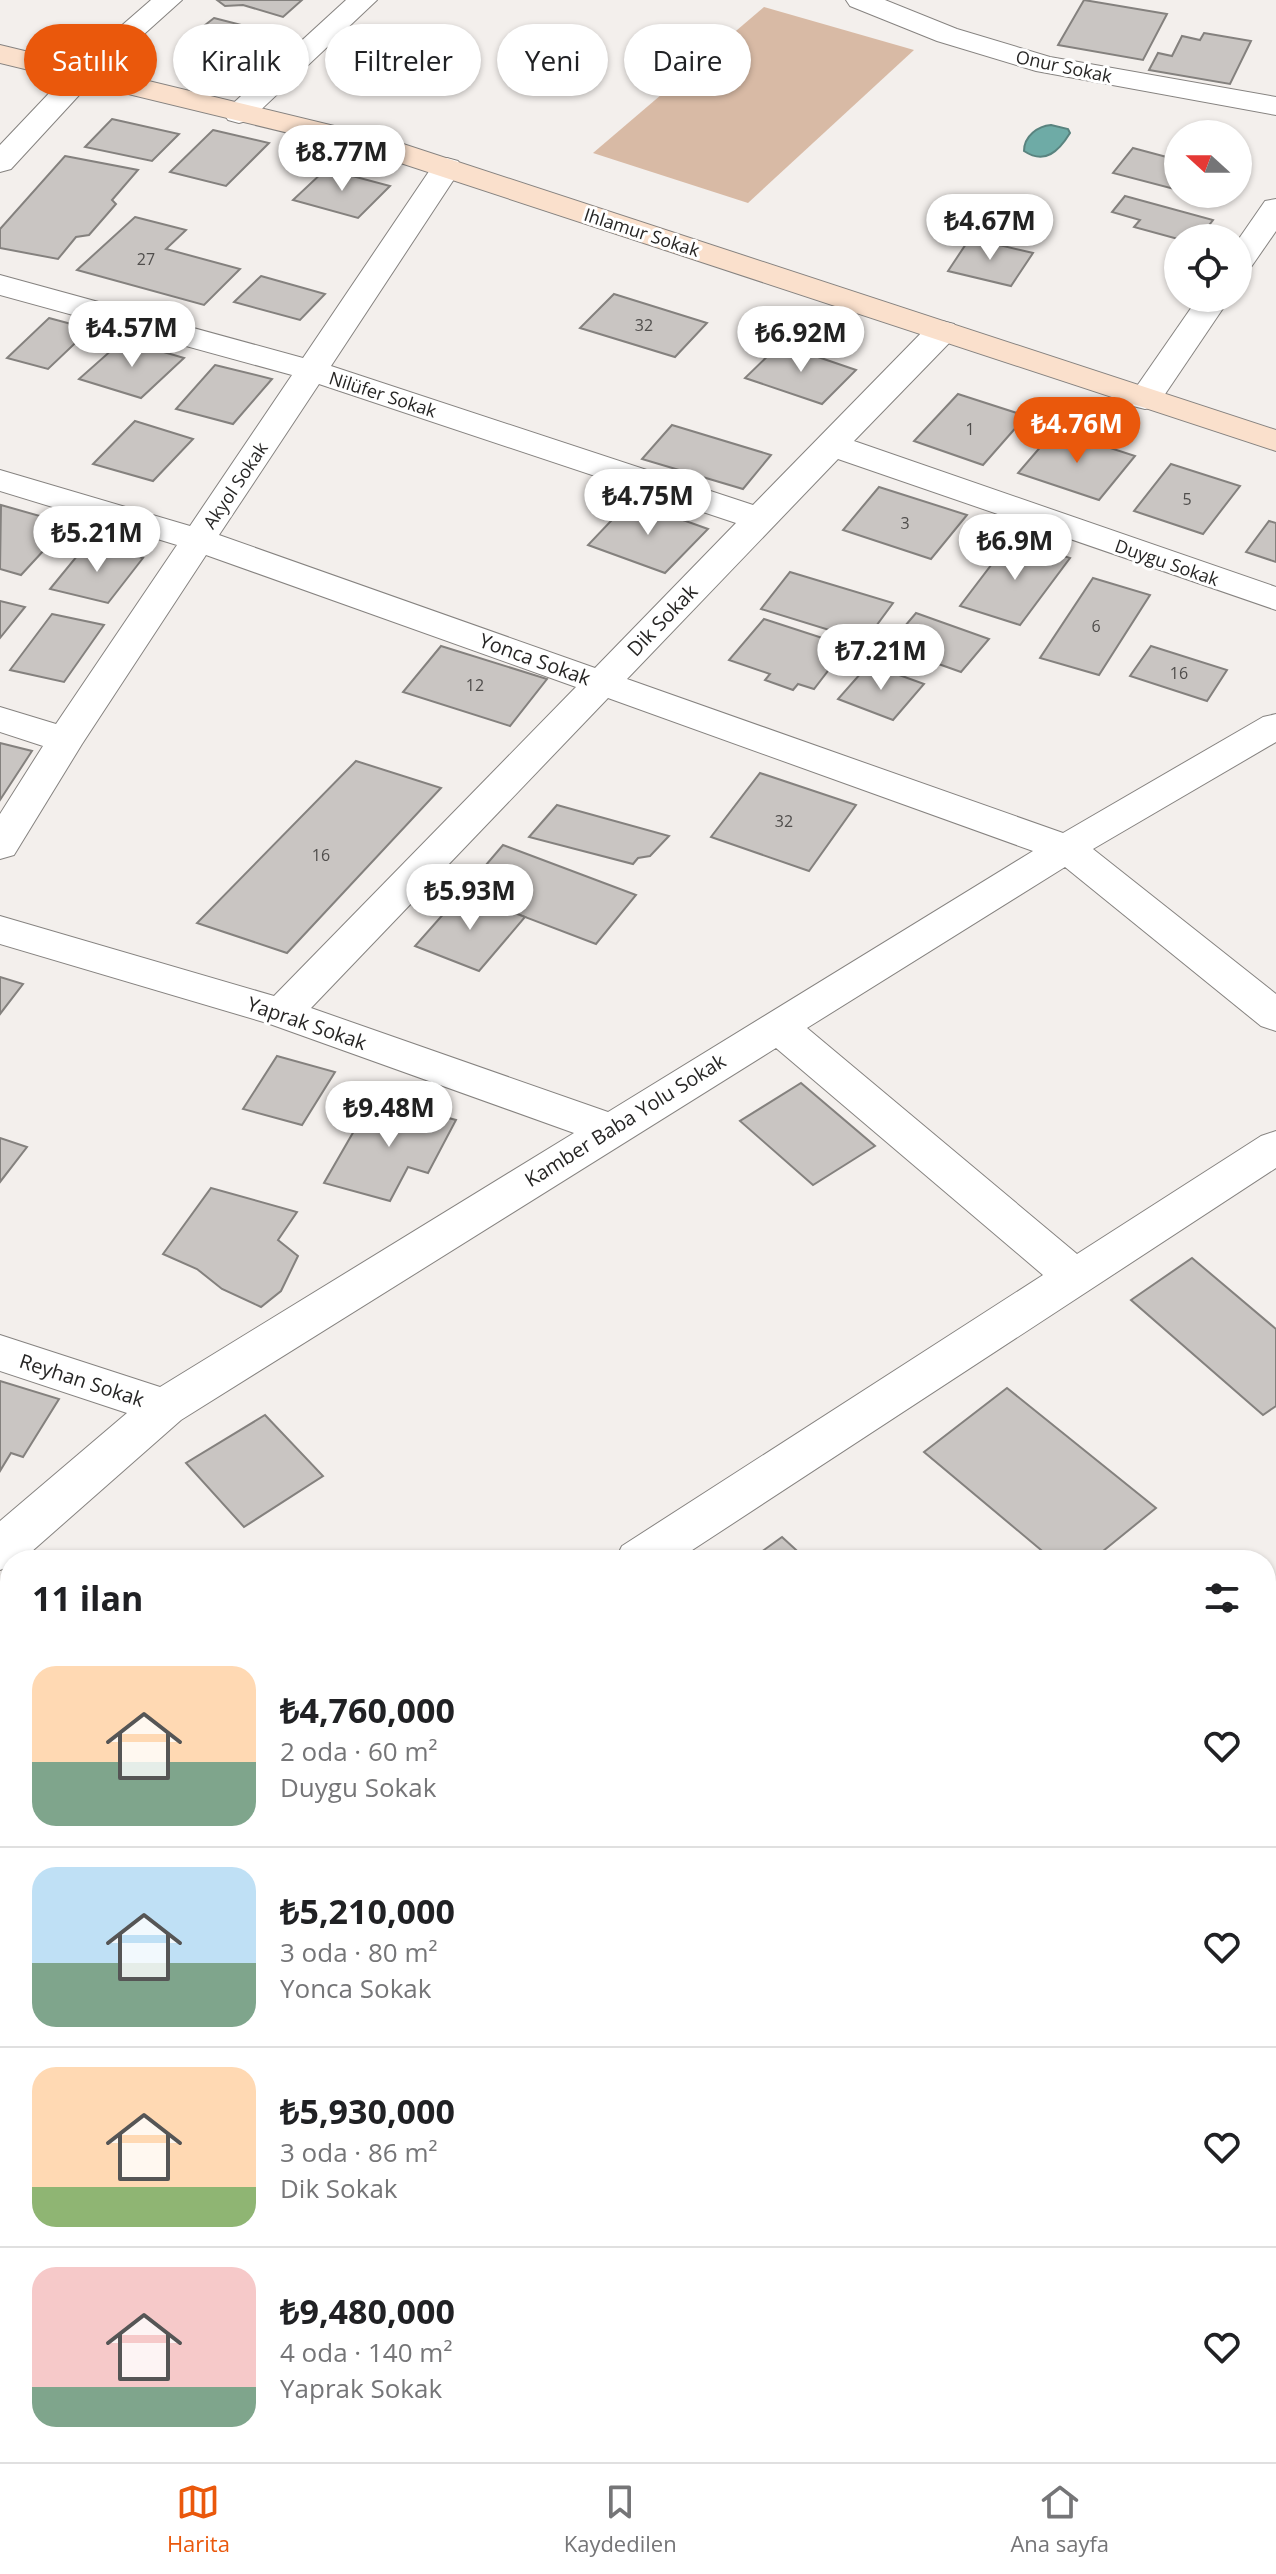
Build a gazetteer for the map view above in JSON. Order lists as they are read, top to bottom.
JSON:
{
  "streets": {
    "street": [
      "Onur Sokak",
      "Ihlamur Sokak",
      "Nilüfer Sokak",
      "Akyol Sokak",
      "Duygu Sokak",
      "Dik Sokak",
      "Yonca Sokak",
      "Yaprak Sokak",
      "Kamber Baba Yolu Sokak",
      "Reyhan Sokak"
    ]
  },
  "crossings": [
    ["Ihlamur Sokak", "Akyol Sokak"],
    ["Ihlamur Sokak", "Dik Sokak"],
    ["Nilüfer Sokak", "Akyol Sokak"],
    ["Nilüfer Sokak", "Dik Sokak"],
    ["Akyol Sokak", "Yonca Sokak"],
    ["Duygu Sokak", "Dik Sokak"],
    ["Dik Sokak", "Yonca Sokak"],
    ["Dik Sokak", "Yaprak Sokak"],
    ["Yonca Sokak", "Kamber Baba Yolu Sokak"],
    ["Yaprak Sokak", "Kamber Baba Yolu Sokak"],
    ["Kamber Baba Yolu Sokak", "Reyhan Sokak"]
  ],
  "house_numbers": [
    "27",
    "32",
    "1",
    "5",
    "3",
    "6",
    "16",
    "12",
    "32",
    "16"
  ],
  "north": "left",
  "page": {
    "chip": [
      "Satılık",
      "Kiralık",
      "Filtreler",
      "Yeni",
      "Daire"
    ],
    "price": [
      "₺8.77M",
      "₺4.67M",
      "₺4.57M",
      "₺6.92M",
      "₺4.76M",
      "₺4.75M",
      "₺5.21M",
      "₺6.9M",
      "₺7.21M",
      "₺5.93M",
      "₺9.48M"
    ],
    "heading": "11 ilan",
    "list": [
      {
        "name": "₺4,760,000",
        "note": "2 oda · 60 m² · Duygu Sokak"
      },
      {
        "name": "₺5,210,000",
        "note": "3 oda · 80 m² · Yonca Sokak"
      },
      {
        "name": "₺5,930,000",
        "note": "3 oda · 86 m² · Dik Sokak"
      },
      {
        "name": "₺9,480,000",
        "note": "4 oda · 140 m² · Yaprak Sokak"
      }
    ],
    "tabs": ["Harita", "Kaydedilen", "Ana sayfa"]
  }
}
